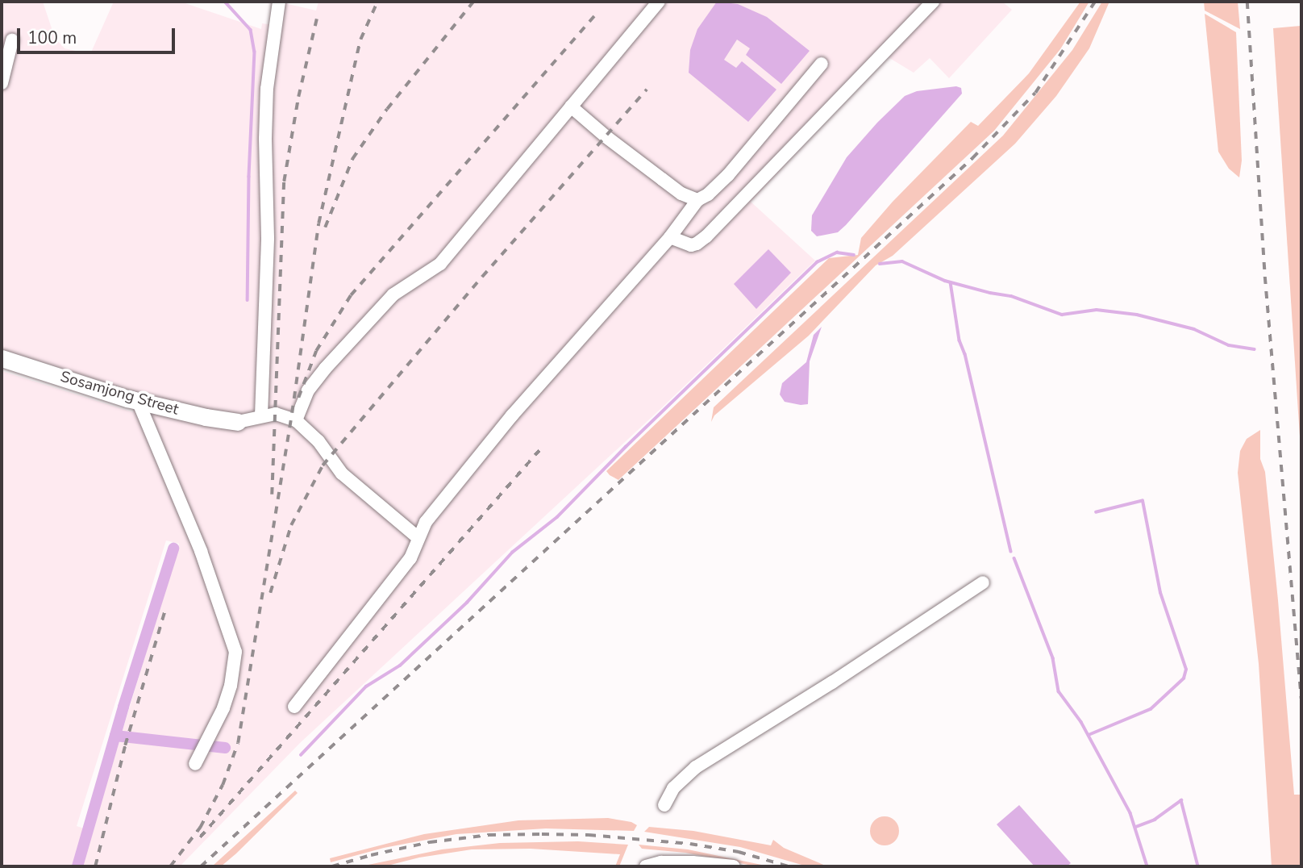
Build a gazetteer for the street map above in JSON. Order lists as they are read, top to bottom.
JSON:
{
  "streets": {
    "street": ["Sosamjong Street"]
  },
  "scale_bar": "100 m"
}
